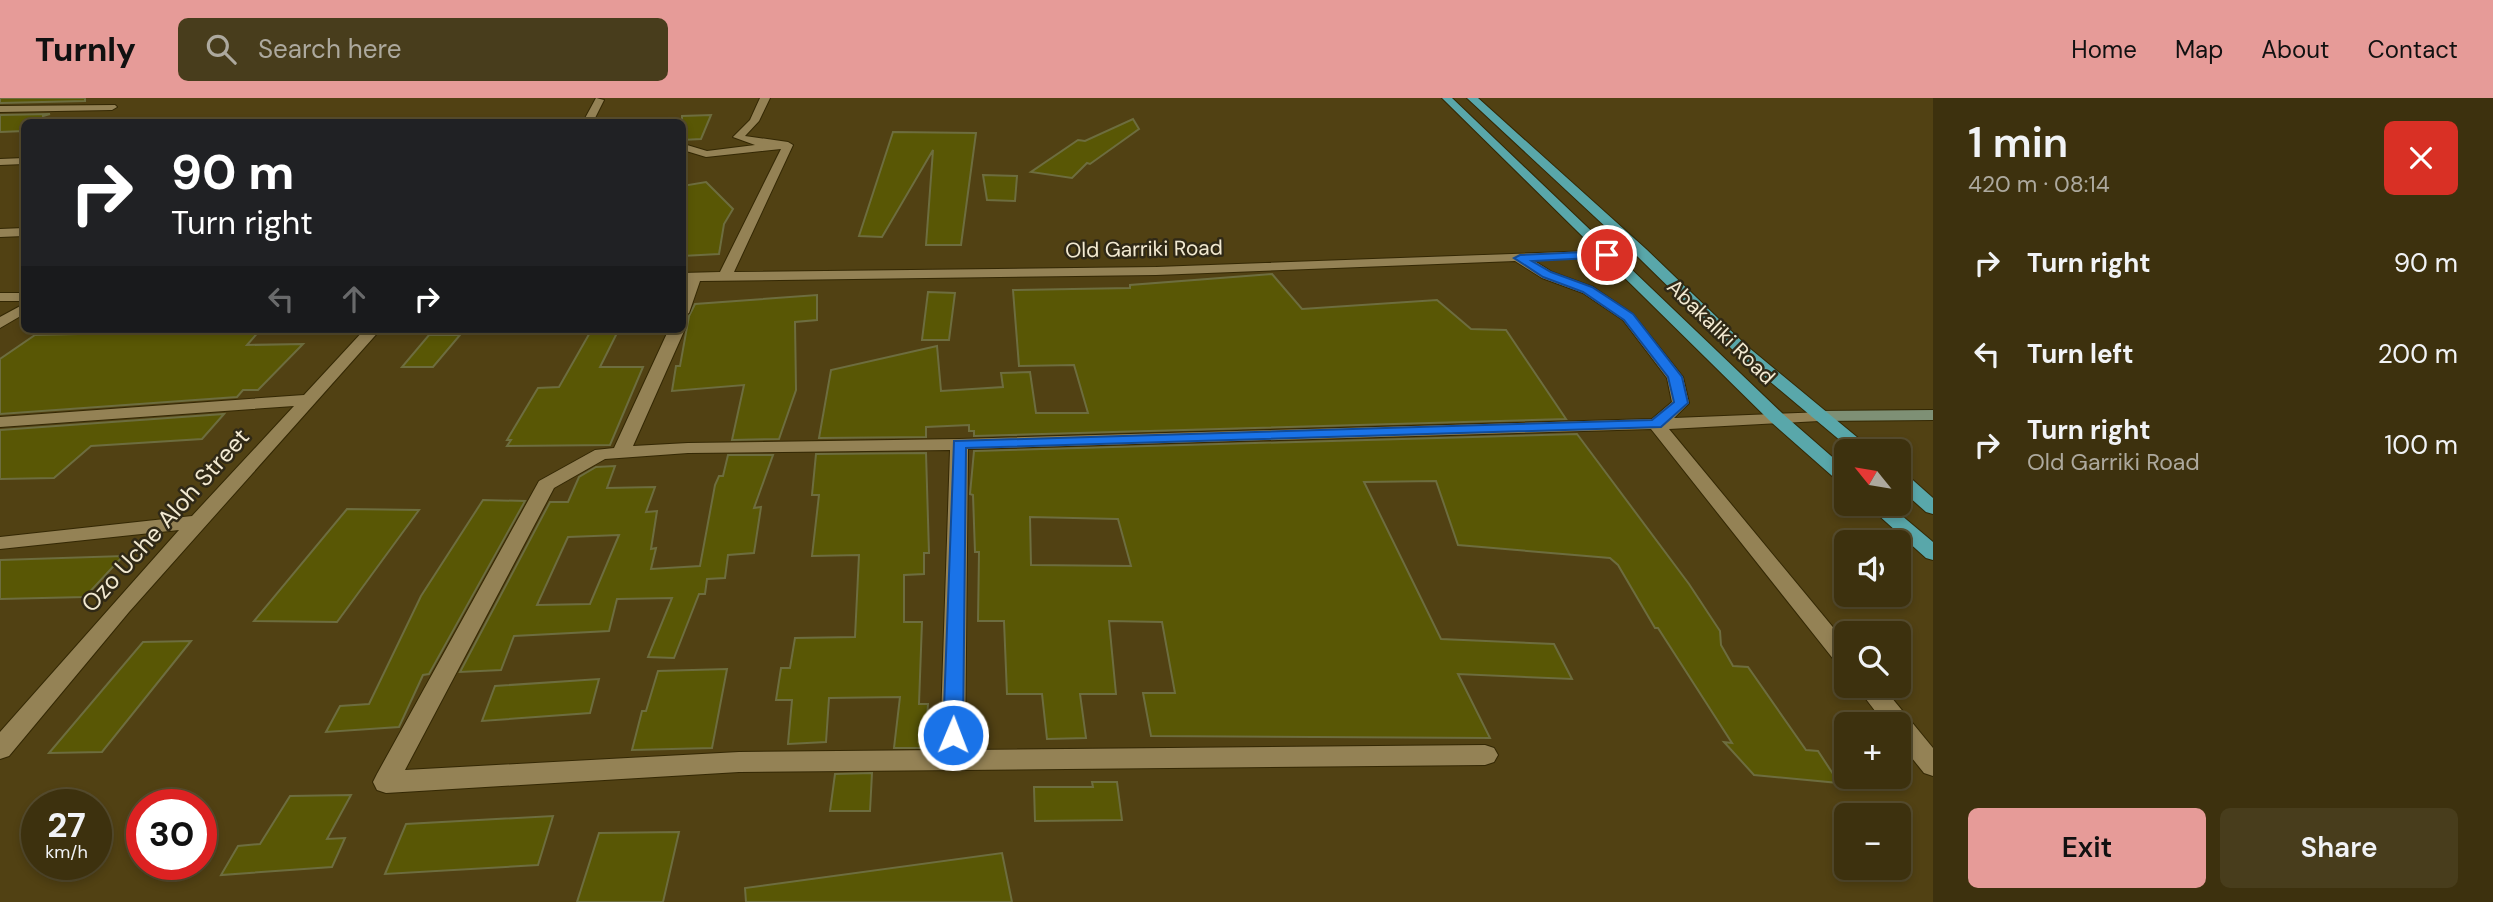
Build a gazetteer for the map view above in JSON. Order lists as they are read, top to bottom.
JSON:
{
  "streets": {
    "highway": ["Abakaliki Road"],
    "street": ["Old Garriki Road", "Ozo Uche Aloh Street"]
  },
  "crossings": [
    ["Old Garriki Road", "Abakaliki Road"]
  ],
  "north": "top left",
  "page": {
    "header": "Turnly",
    "search": "Search here",
    "nav": [
      "Home",
      "Map",
      "About",
      "Contact"
    ],
    "heading": ["1 min", "420 m · 08:14"],
    "turn": ["90 m", "Turn right"],
    "list": [
      {
        "name": "Turn right",
        "value": "90 m"
      },
      {
        "name": "Turn left",
        "value": "200 m"
      },
      {
        "name": "Turn right",
        "note": "Old Garriki Road",
        "value": "100 m"
      }
    ],
    "map_buttons": ["+", "−"],
    "speed": "27 km/h",
    "limit": "30",
    "buttons": ["Exit", "Share"]
  }
}
